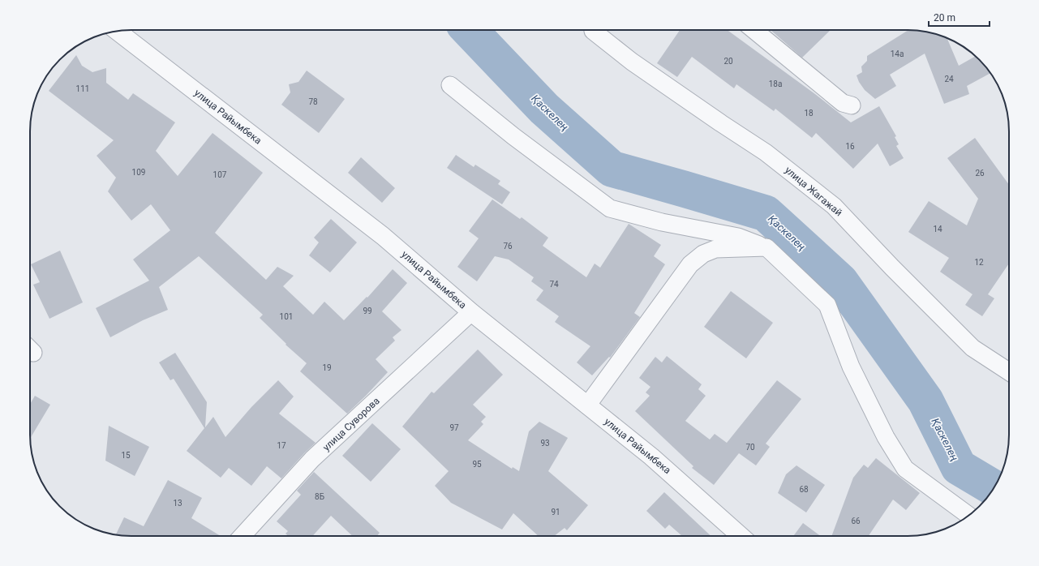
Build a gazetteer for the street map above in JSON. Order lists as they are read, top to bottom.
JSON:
{
  "streets": {
    "street": ["улица Райымбека", "улица Жагажай", "улица Суворова"]
  },
  "crossings": [
    ["улица Райымбека", "улица Суворова"]
  ],
  "water": ["Қаскелең"],
  "house_numbers": [
    "14а",
    "20",
    "24",
    "18а",
    "111",
    "78",
    "18",
    "16",
    "109",
    "26",
    "107",
    "14",
    "76",
    "12",
    "74",
    "99",
    "101",
    "19",
    "97",
    "93",
    "17",
    "70",
    "15",
    "95",
    "68",
    "8Б",
    "13",
    "91",
    "66"
  ],
  "scale_bar": "20 m"
}
